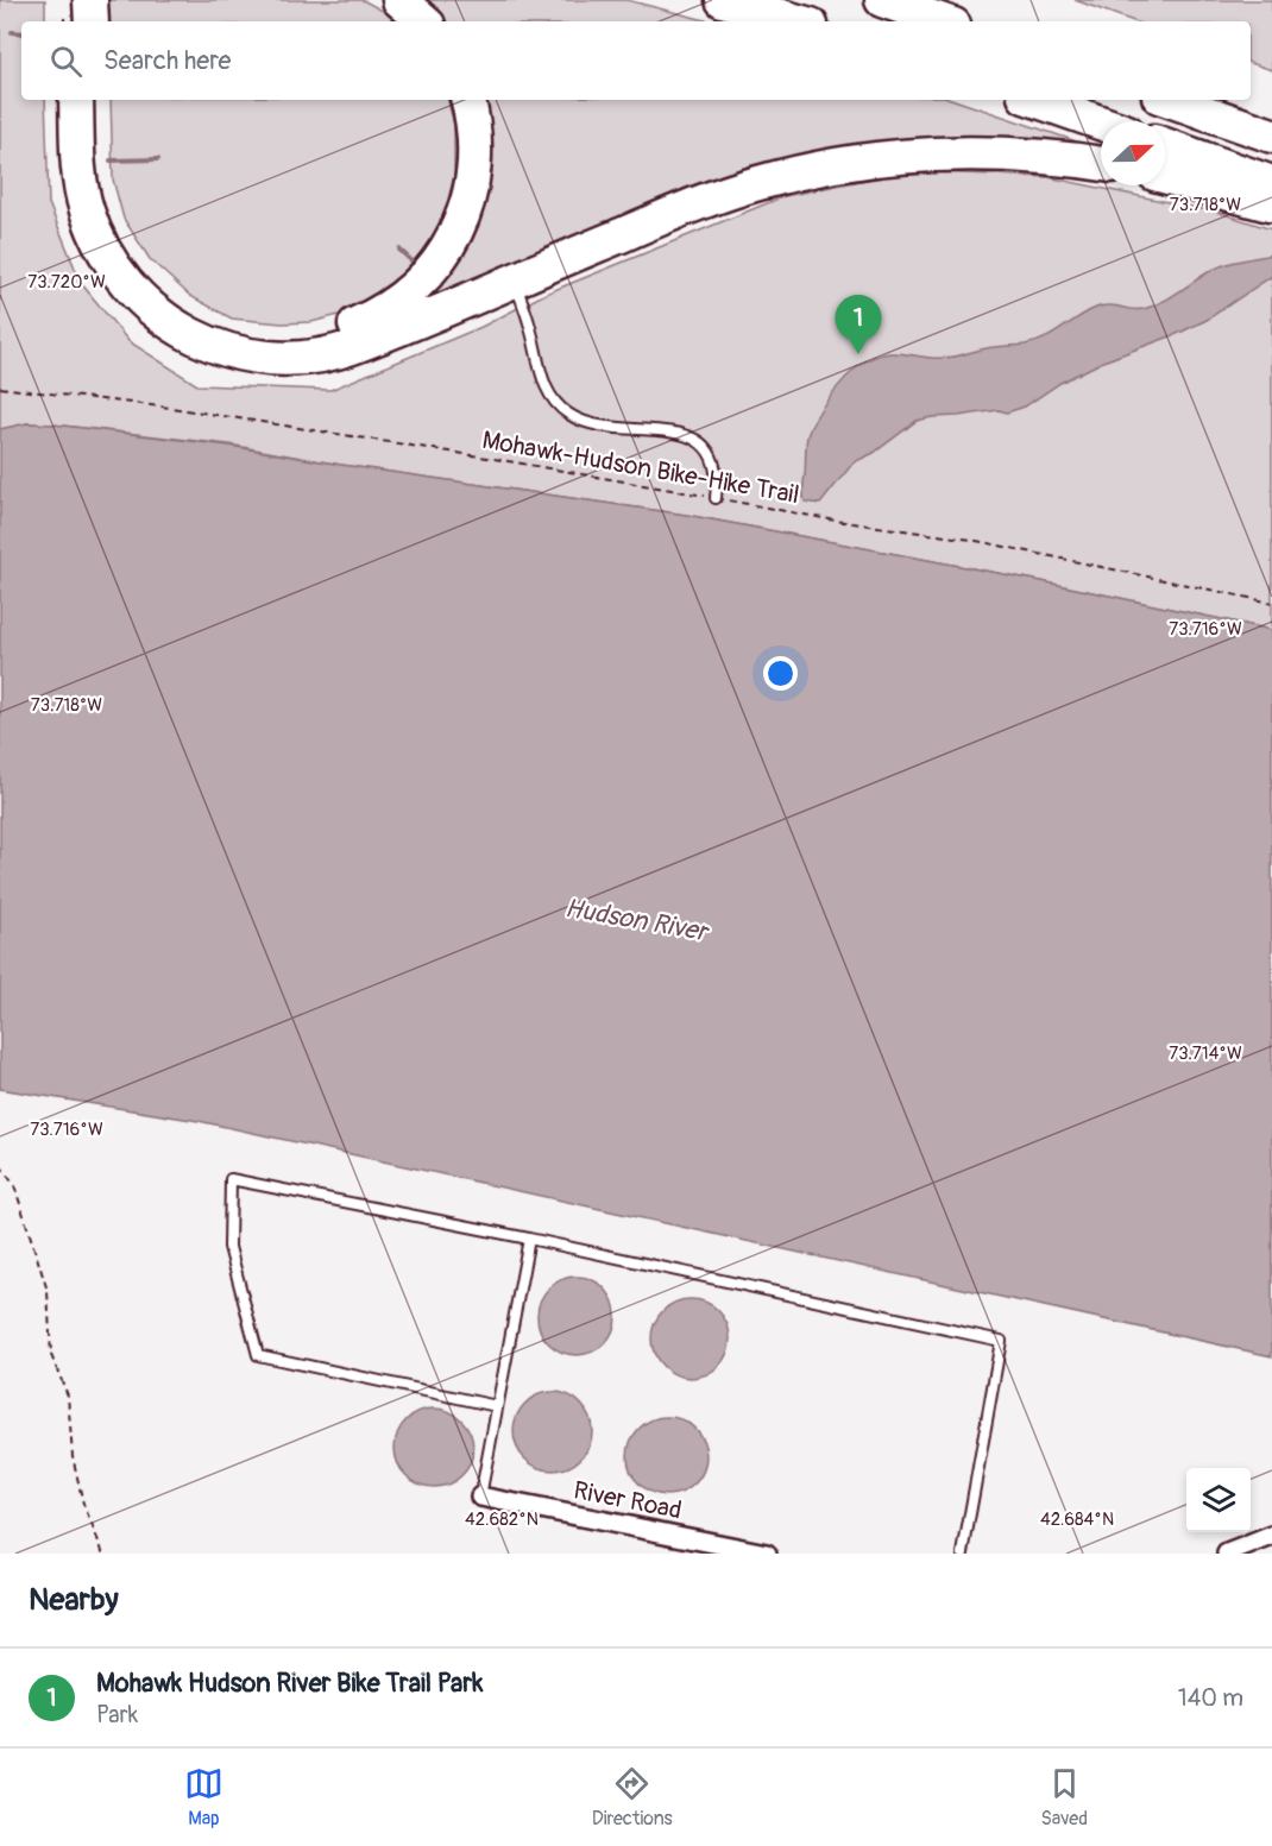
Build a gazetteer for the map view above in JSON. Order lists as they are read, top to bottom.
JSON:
{
  "streets": {
    "street": ["River Road"],
    "path": ["Mohawk-Hudson Bike-Hike Trail"]
  },
  "water": ["Hudson River"],
  "north": "right",
  "page": {
    "search": "Search here",
    "pins": "1",
    "heading": "Nearby",
    "list": [
      {
        "mark": "1",
        "name": "Mohawk Hudson River Bike Trail Park",
        "note": "Park",
        "value": "140 m"
      }
    ],
    "nav": ["Map", "Directions", "Saved"]
  },
  "coordinates": [
    "73.718°W",
    "73.720°W",
    "73.716°W",
    "73.714°W",
    "42.682°N",
    "42.684°N"
  ]
}
